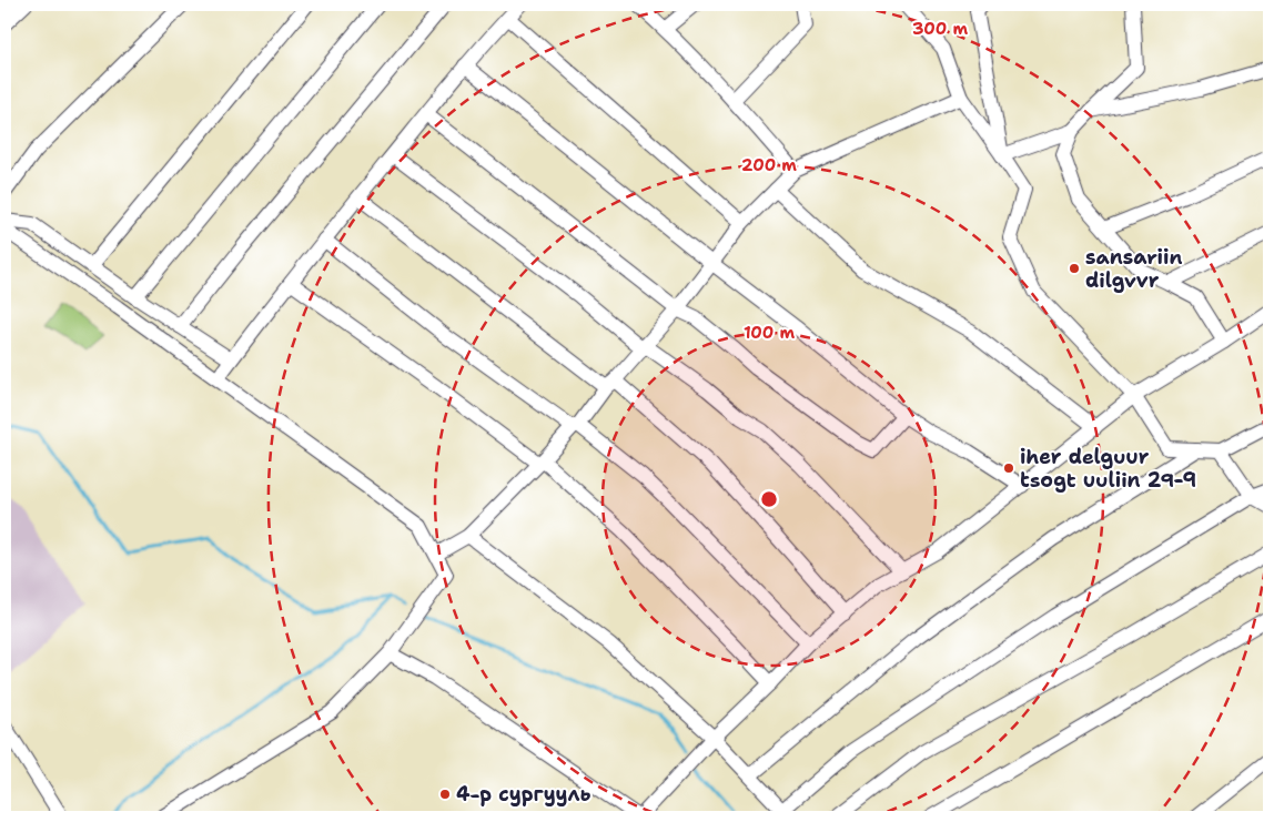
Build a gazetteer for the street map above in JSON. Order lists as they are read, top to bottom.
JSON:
{
  "places": ["sansariin dilgvvr", "iher delguur tsogt uuliin 29-9", "4-р сургууль"],
  "rings": ["300 m", "200 m", "100 m"]
}
